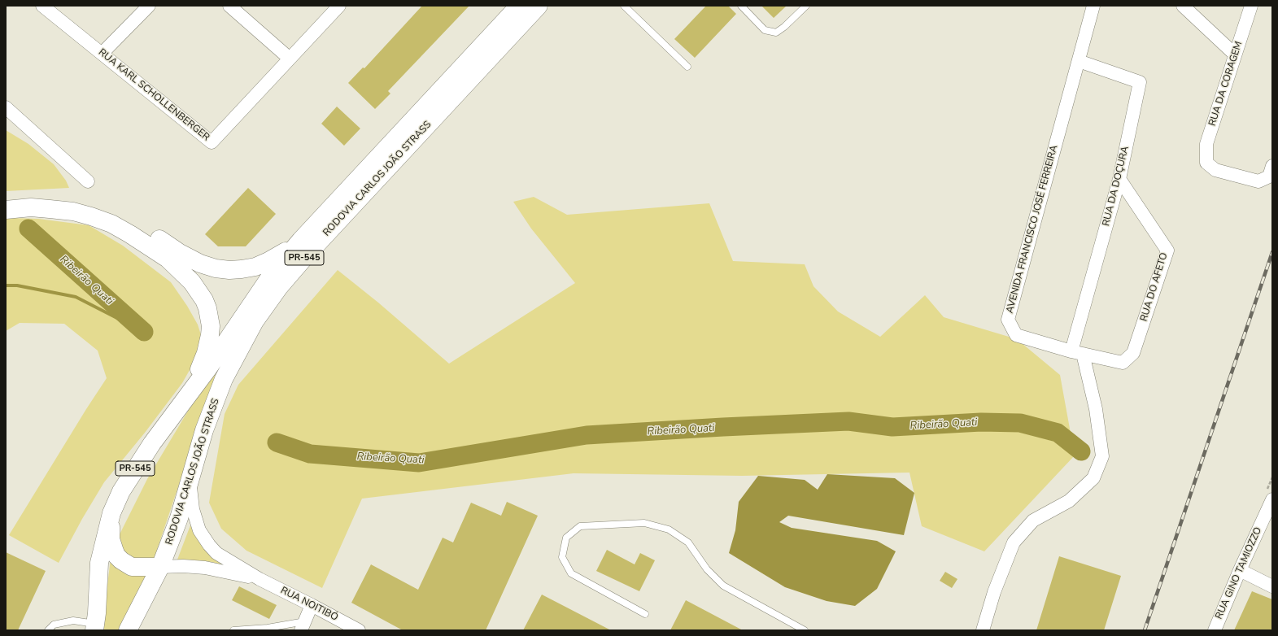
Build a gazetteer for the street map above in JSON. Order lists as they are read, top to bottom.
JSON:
{
  "streets": {
    "highway": ["RODOVIA CARLOS JOÃO STRASS", "PR-545"],
    "street": [
      "RUA DA CORAGEM",
      "RUA KARL SCHOLLENBERGER",
      "RUA DA DOÇURA",
      "AVENIDA FRANCISCO JOSÉ FERREIRA",
      "RUA DO AFETO",
      "RUA GINO TAMIOZZO",
      "RUA NOITIBÓ"
    ]
  },
  "crossings": [
    ["RODOVIA CARLOS JOÃO STRASS", "RUA NOITIBÓ"],
    ["RUA DA DOÇURA", "AVENIDA FRANCISCO JOSÉ FERREIRA"],
    ["RUA DA DOÇURA", "RUA DO AFETO"],
    ["AVENIDA FRANCISCO JOSÉ FERREIRA", "RUA DO AFETO"]
  ],
  "water": ["Ribeirão Quati"]
}
